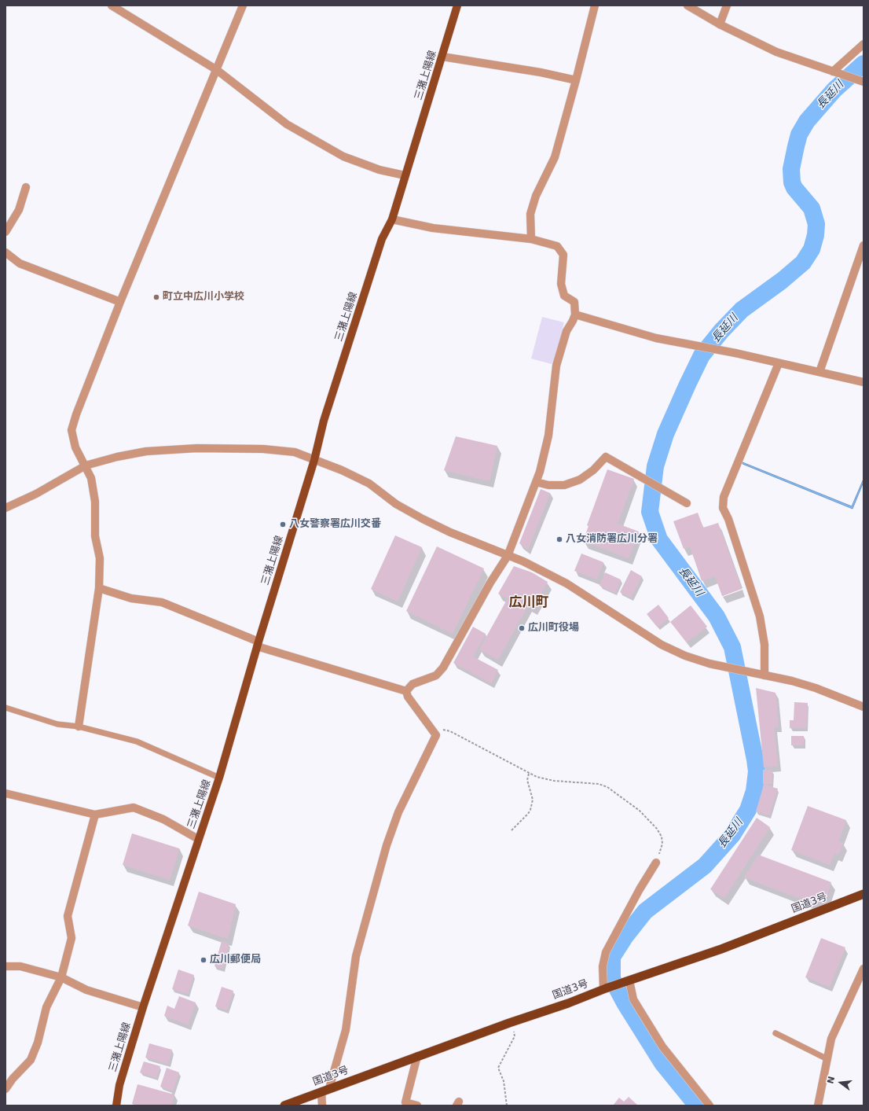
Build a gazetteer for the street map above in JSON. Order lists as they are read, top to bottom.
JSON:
{
  "streets": {
    "highway": ["国道3号"],
    "main road": ["三潴上陽線"]
  },
  "districts": ["広川町"],
  "water": ["長延川"],
  "places": [
    "町立中広川小学校",
    "八女警察署広川交番",
    "八女消防署広川分署",
    "広川町役場",
    "広川郵便局"
  ],
  "north": "left"
}
